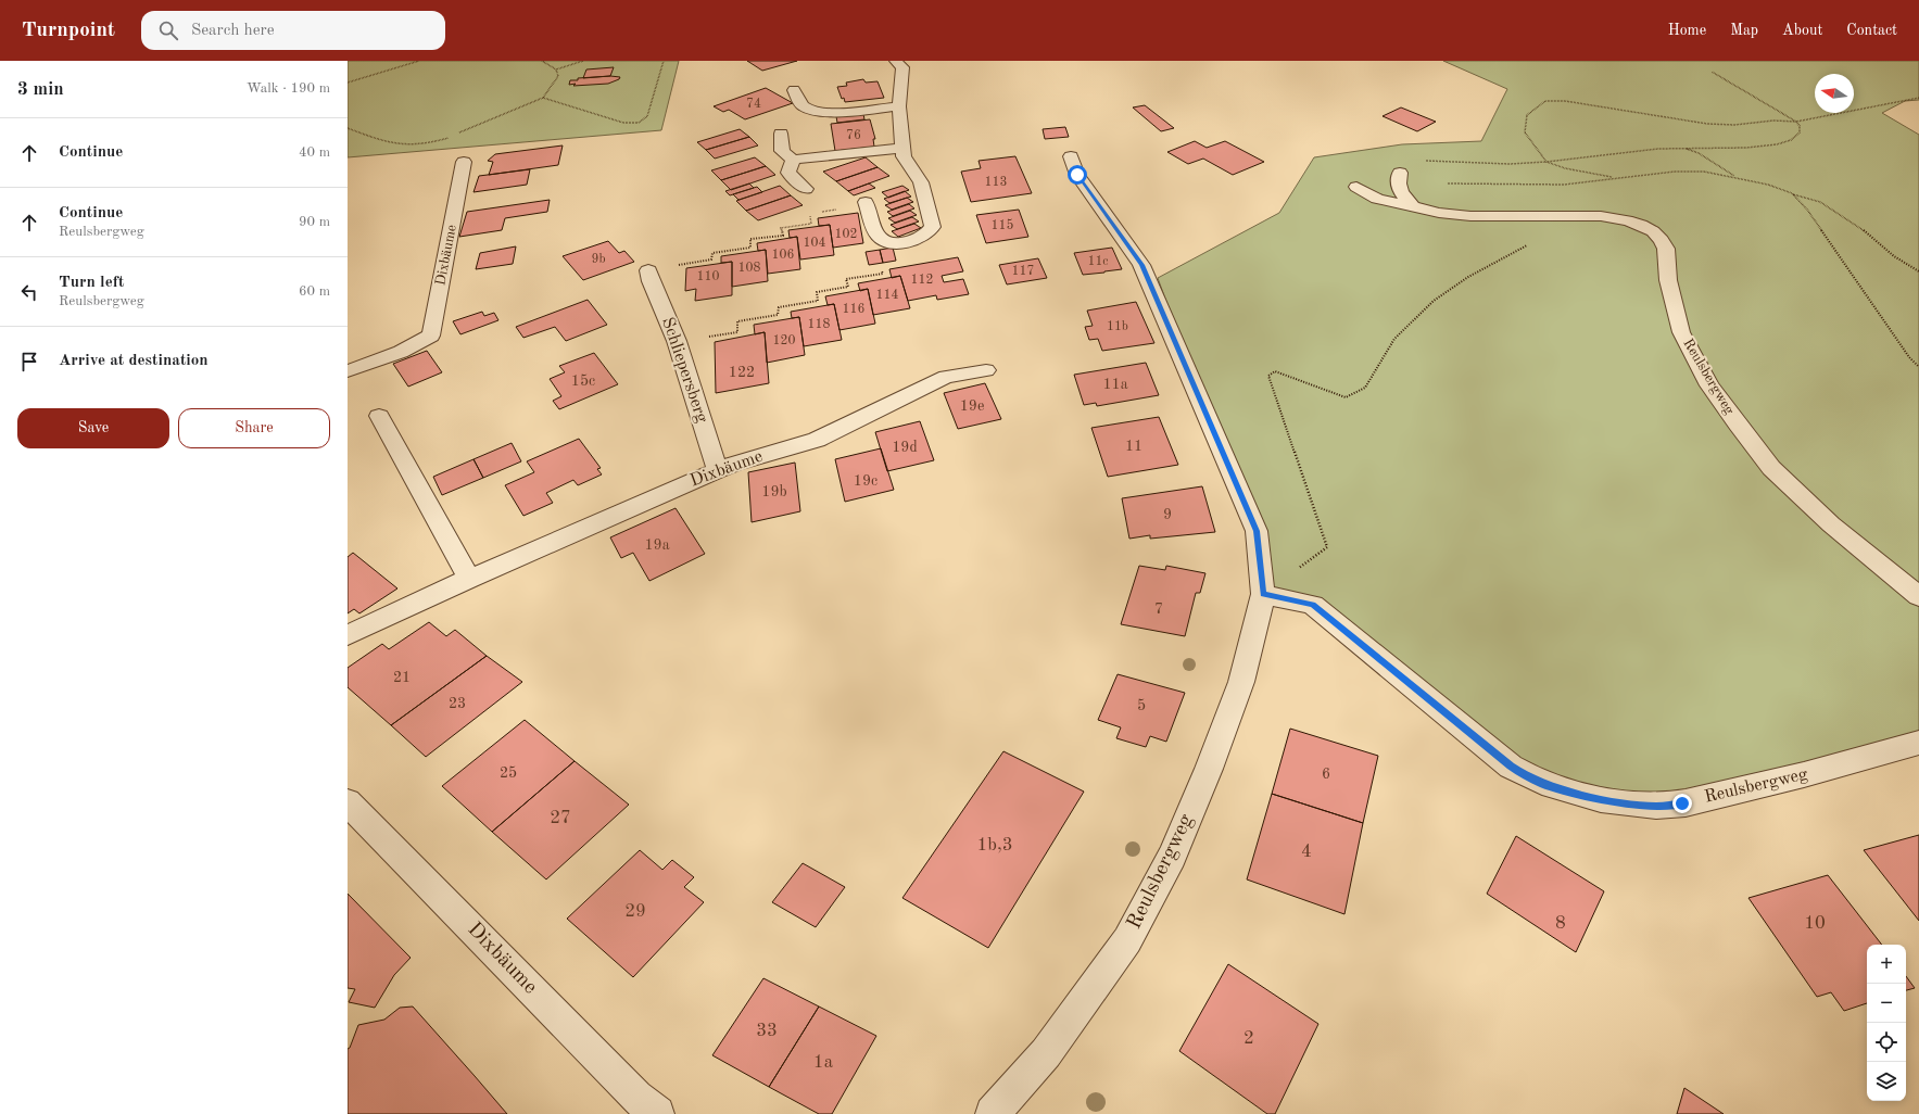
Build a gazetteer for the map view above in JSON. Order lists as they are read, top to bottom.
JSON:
{
  "streets": {
    "street": ["Dixbäume", "Schliepersberg", "Reulsbergweg"]
  },
  "crossings": [
    ["Dixbäume", "Schliepersberg"]
  ],
  "house_numbers": [
    "74",
    "76",
    "113",
    "115",
    "102",
    "104",
    "106",
    "9b",
    "11c",
    "108",
    "117",
    "110",
    "112",
    "114",
    "116",
    "118",
    "11b",
    "120",
    "122",
    "15c",
    "11a",
    "19e",
    "11",
    "19d",
    "19c",
    "19b",
    "9",
    "19a",
    "7",
    "21",
    "23",
    "5",
    "25",
    "6",
    "27",
    "1b,3",
    "4",
    "29",
    "8",
    "10",
    "33",
    "2",
    "1a"
  ],
  "north": "left",
  "page": {
    "header": "Turnpoint",
    "search": "Search here",
    "nav": [
      "Home",
      "Map",
      "About",
      "Contact"
    ],
    "heading": ["3 min", "Walk · 190 m"],
    "list": [
      ["Continue", "40 m"],
      ["Continue", "Reulsbergweg", "90 m"],
      ["Turn left", "Reulsbergweg", "60 m"],
      "Arrive at destination"
    ],
    "buttons": ["Save", "Share"],
    "map_buttons": ["+", "−"]
  }
}
